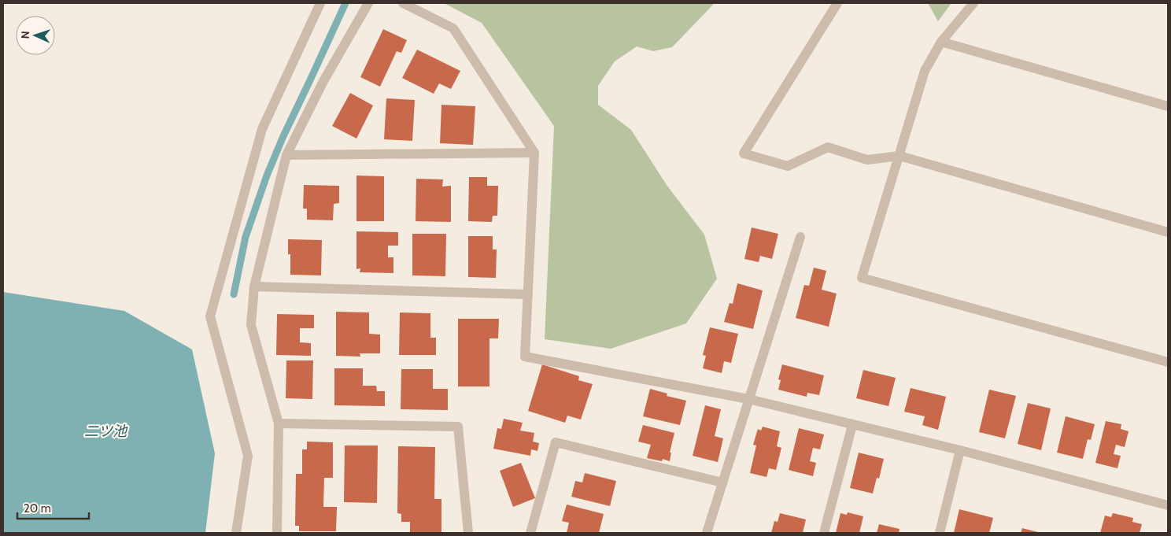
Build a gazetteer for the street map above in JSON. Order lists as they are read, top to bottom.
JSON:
{
  "water": ["二ツ池"],
  "scale_bar": "20 m",
  "north": "left"
}
